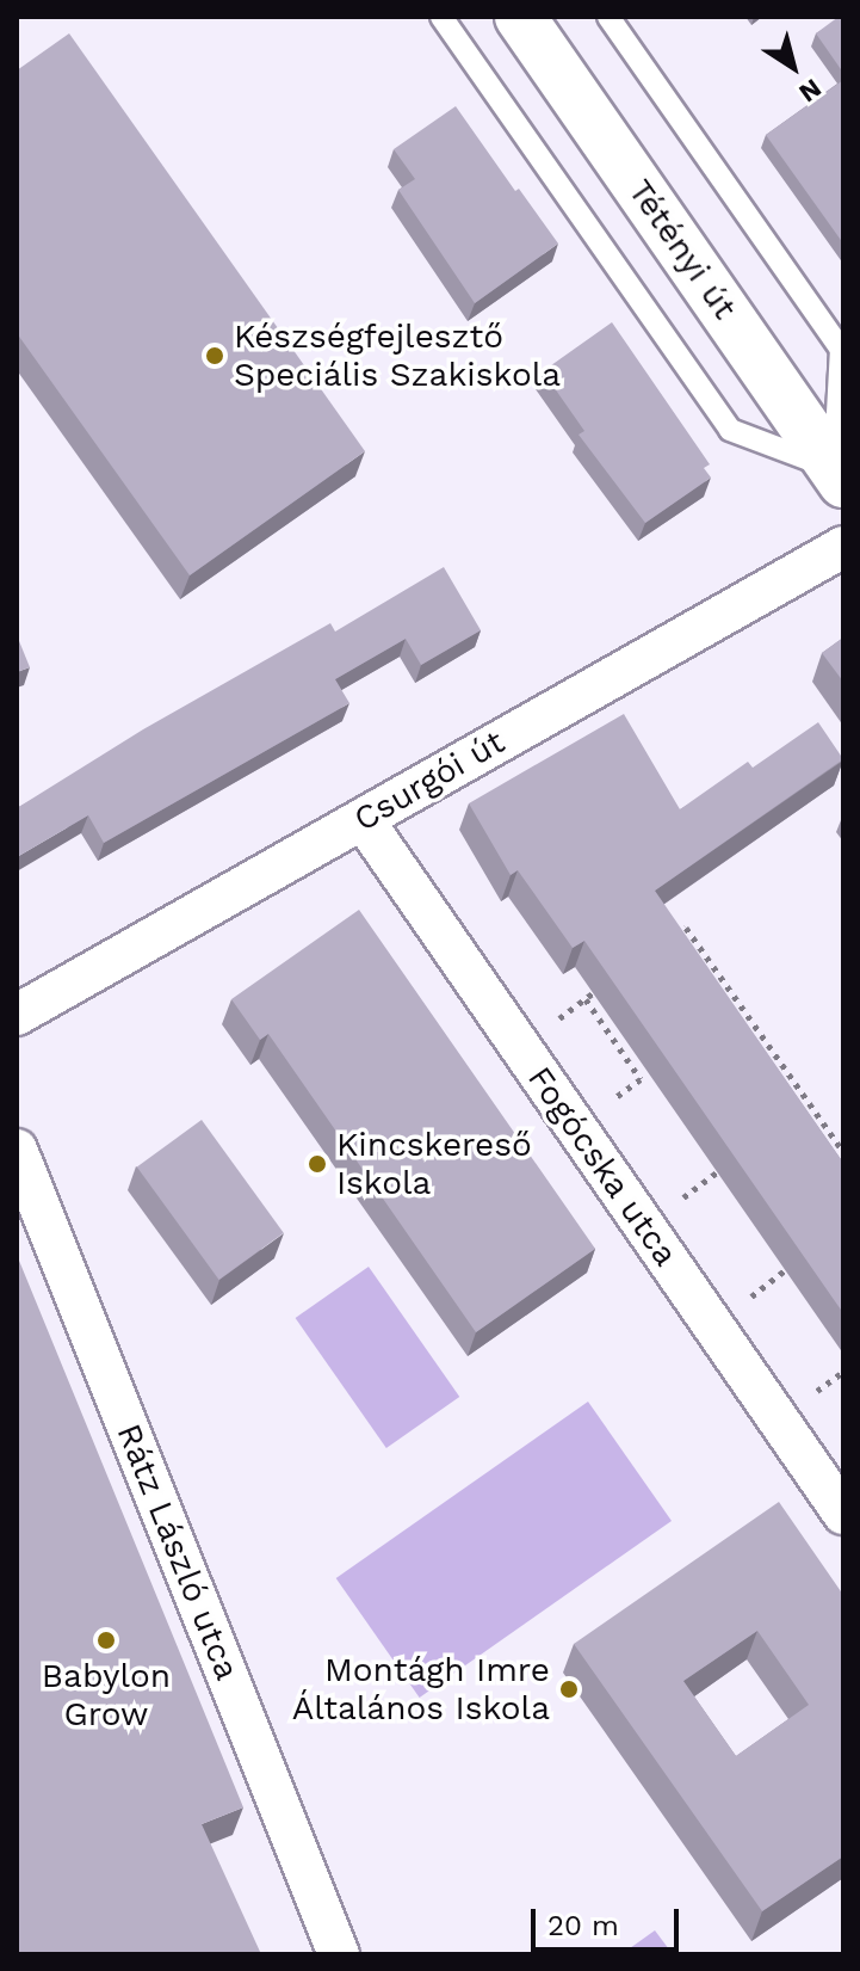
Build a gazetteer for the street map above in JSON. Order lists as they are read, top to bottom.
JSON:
{
  "streets": {
    "street": [
      "Tétényi út",
      "Csurgói út",
      "Fogócska utca",
      "Rátz László utca"
    ]
  },
  "crossings": [
    ["Csurgói út", "Fogócska utca"]
  ],
  "places": [
    "Készségfejlesztő Speciális Szakiskola",
    "Kincskereső Iskola",
    "Babylon Grow",
    "Montágh Imre Általános Iskola"
  ],
  "scale_bar": "20 m",
  "north": "bottom right"
}
